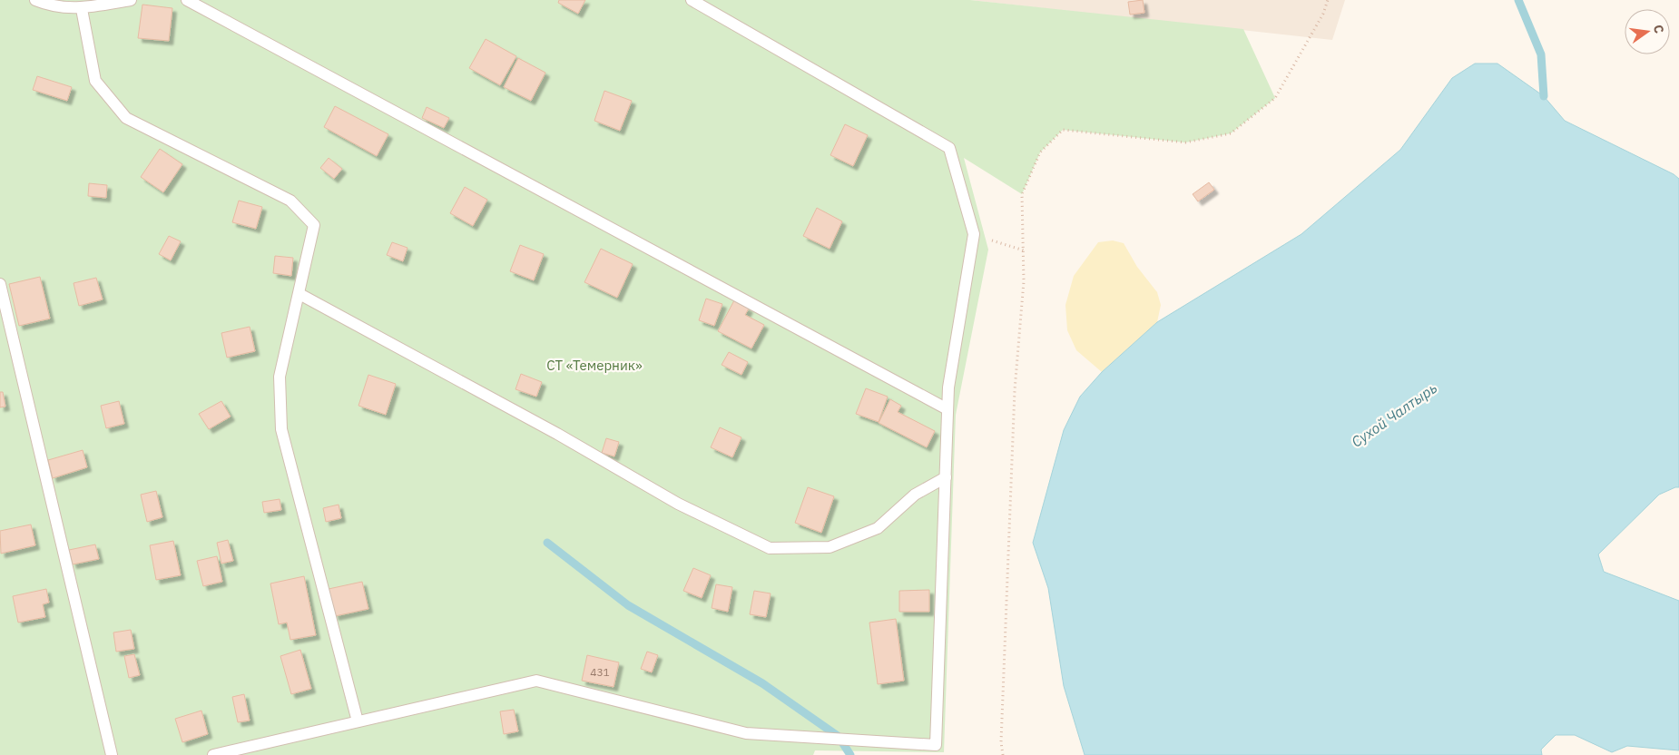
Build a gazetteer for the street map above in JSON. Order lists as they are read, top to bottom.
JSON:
{
  "water": ["Сухой Чалтырь"],
  "parks": ["СТ «Темерник»"],
  "house_numbers": ["431"],
  "north": "right"
}
